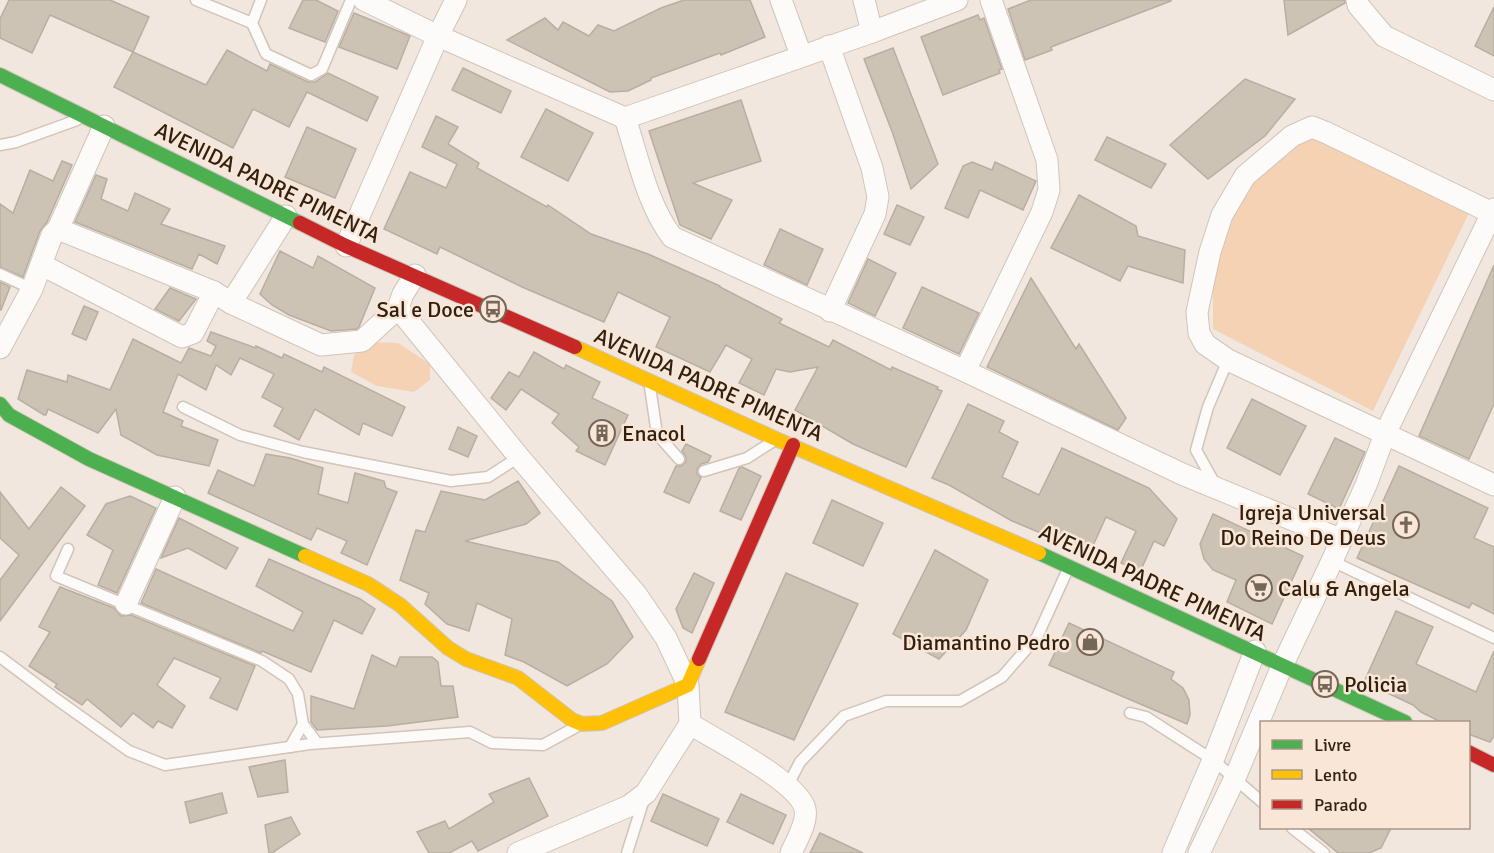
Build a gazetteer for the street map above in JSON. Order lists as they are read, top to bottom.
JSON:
{
  "streets": {
    "main road": ["AVENIDA PADRE PIMENTA"]
  },
  "places": {
    "bus stop": ["Sal e Doce", "Policia"],
    "building": ["Enacol"],
    "church": ["Igreja Universal Do Reino De Deus"],
    "supermarket": ["Calu & Angela"],
    "shop": ["Diamantino Pedro"]
  },
  "legend": ["Livre", "Lento", "Parado"]
}
